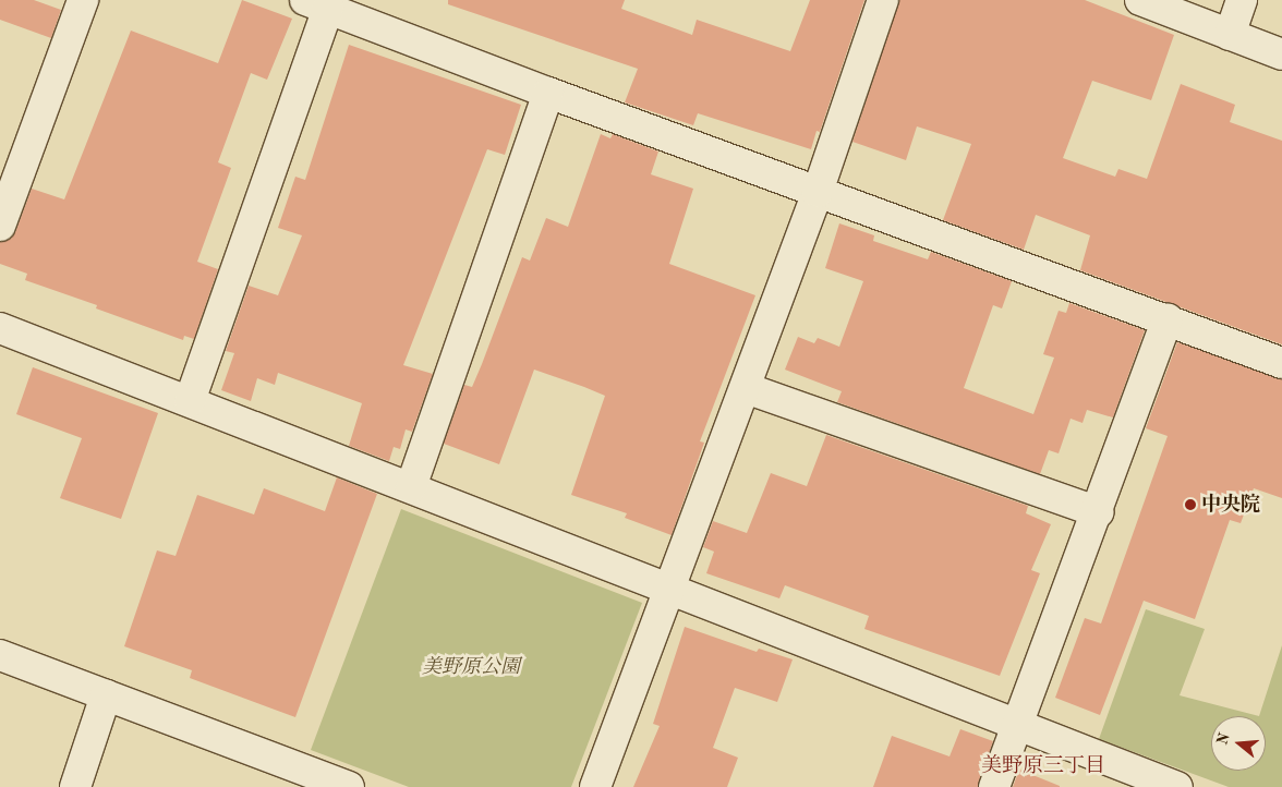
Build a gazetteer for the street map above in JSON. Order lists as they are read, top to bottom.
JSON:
{
  "districts": ["美野原三丁目"],
  "parks": ["美野原公園"],
  "places": ["中央院"],
  "north": "left"
}
